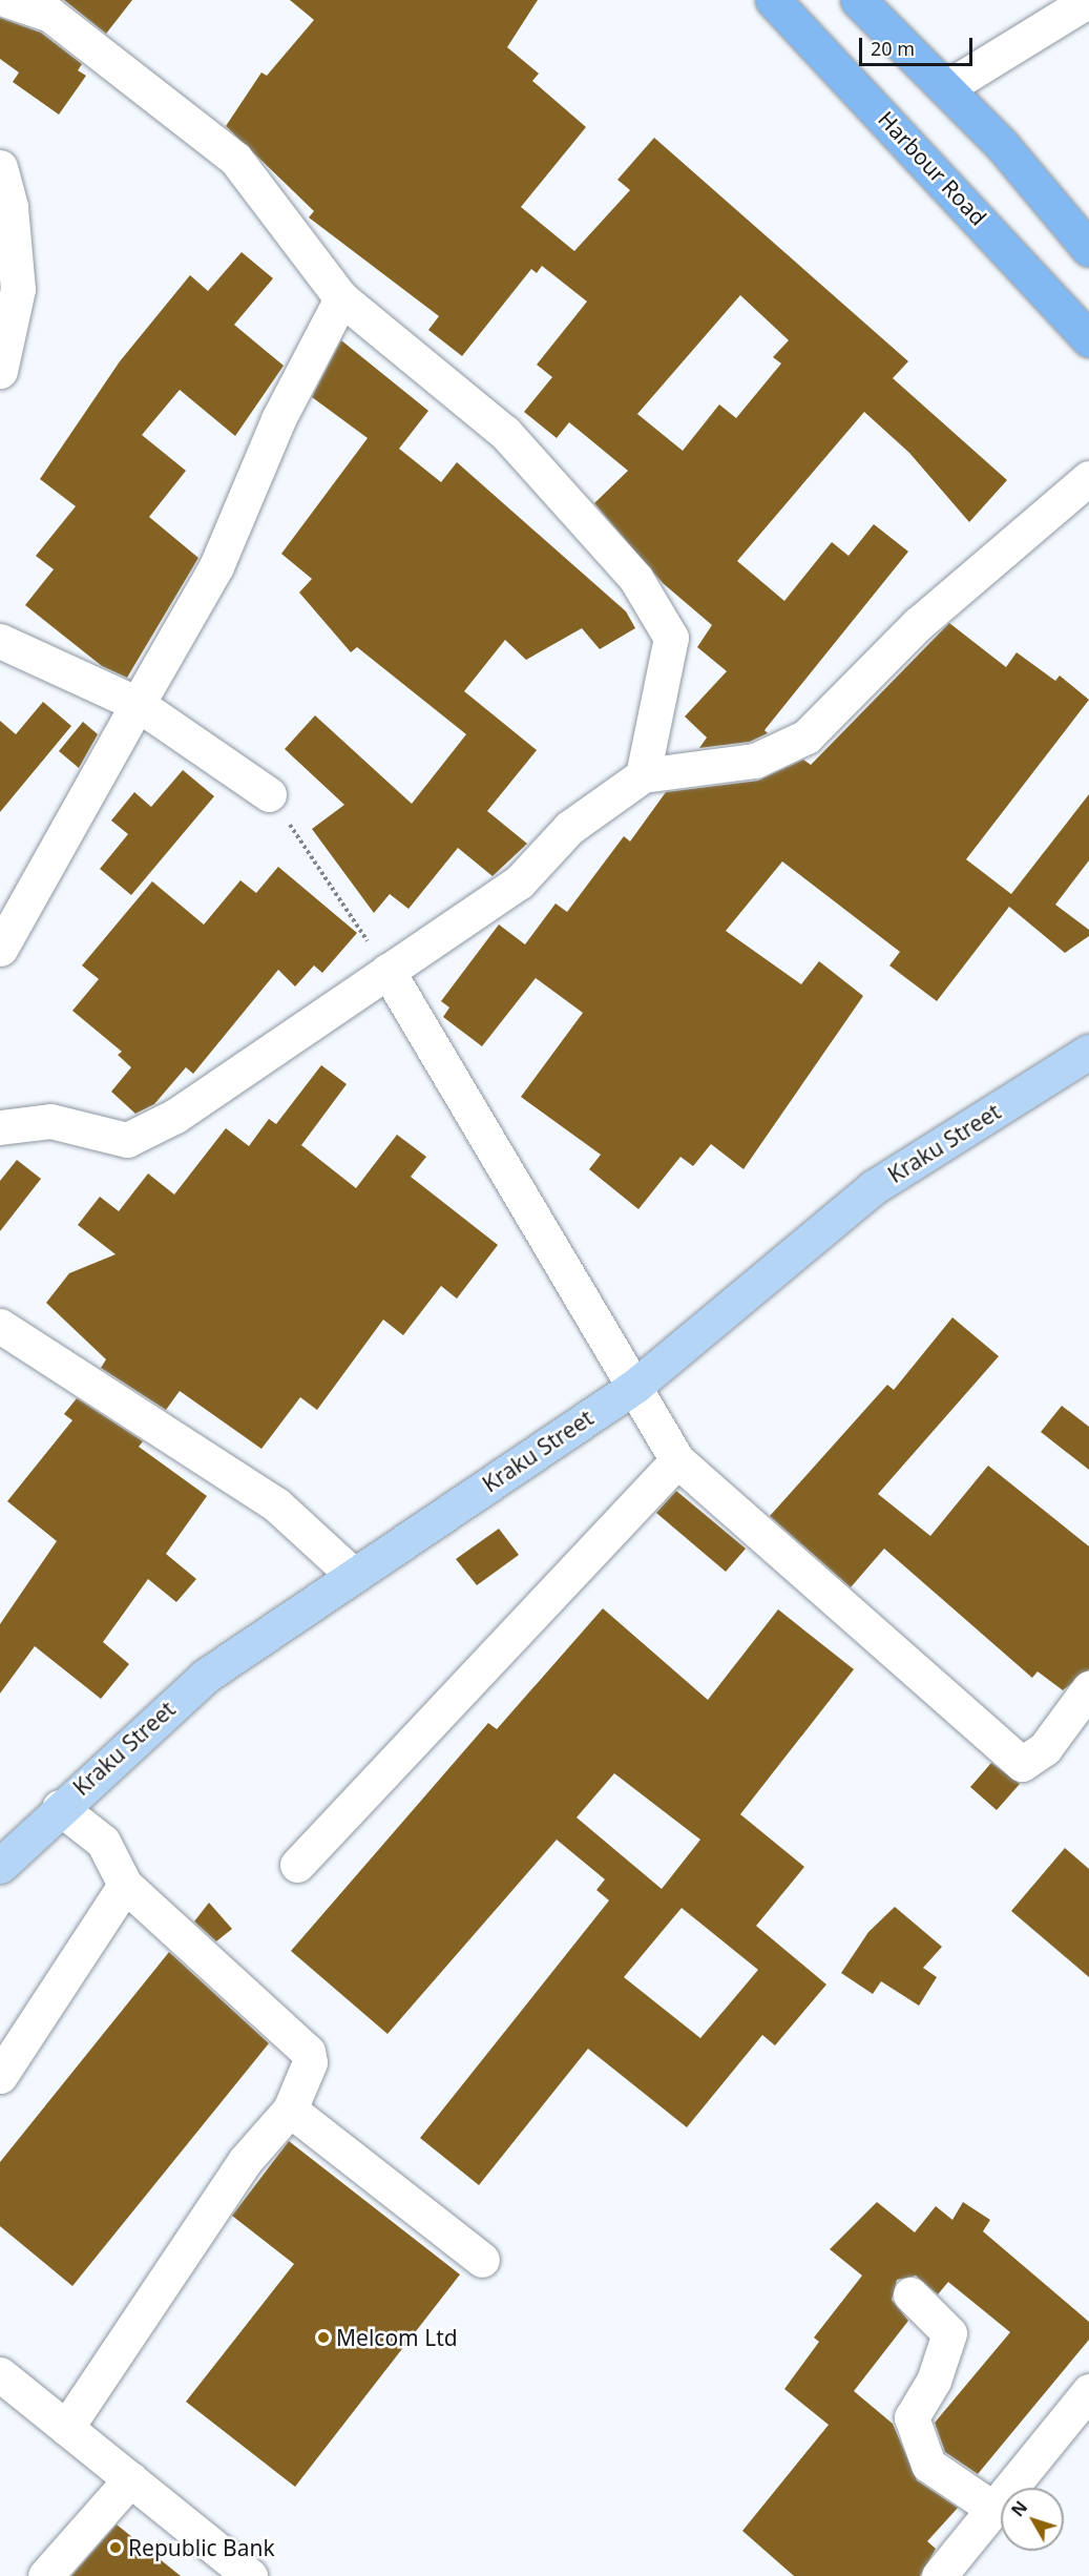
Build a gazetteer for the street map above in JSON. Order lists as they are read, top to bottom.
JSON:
{
  "streets": {
    "highway": ["Harbour Road"],
    "main road": ["Kraku Street"]
  },
  "places": ["Melcom Ltd", "Republic Bank"],
  "scale_bar": "20 m",
  "north": "top left"
}
